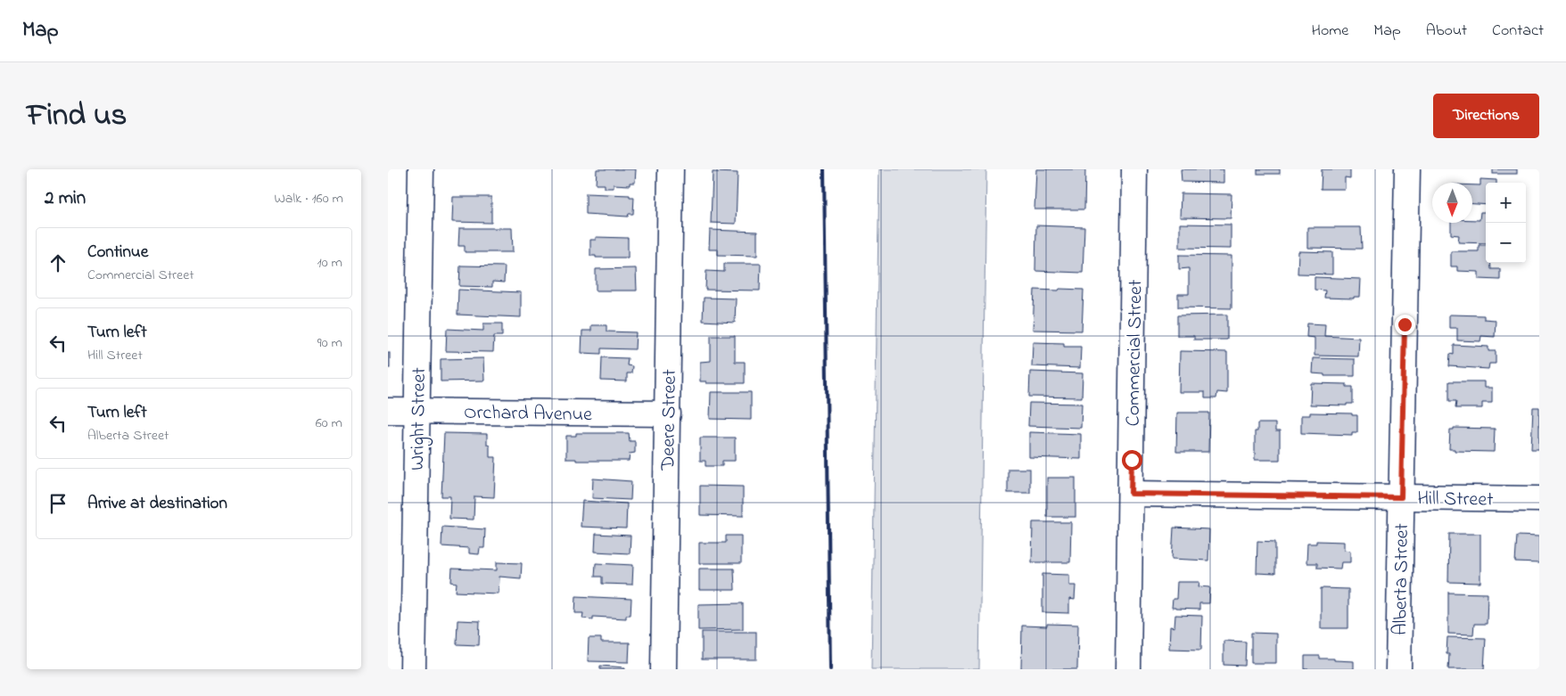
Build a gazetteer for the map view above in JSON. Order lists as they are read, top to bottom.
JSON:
{
  "streets": {
    "street": [
      "Commercial Street",
      "Orchard Avenue",
      "Wright Street",
      "Deere Street",
      "Hill Street",
      "Alberta Street"
    ]
  },
  "crossings": [
    ["Commercial Street", "Hill Street"],
    ["Orchard Avenue", "Wright Street"],
    ["Orchard Avenue", "Deere Street"],
    ["Hill Street", "Alberta Street"]
  ],
  "north": "bottom",
  "page": {
    "header": "Map",
    "nav": [
      "Home",
      "Map",
      "About",
      "Contact"
    ],
    "title": "Find us",
    "buttons": "Directions",
    "heading": ["2 min", "Walk · 160 m"],
    "map_buttons": ["+", "−"],
    "list": [
      ["Continue", "Commercial Street", "10 m"],
      ["Turn left", "Hill Street", "90 m"],
      ["Turn left", "Alberta Street", "60 m"],
      "Arrive at destination"
    ]
  }
}
